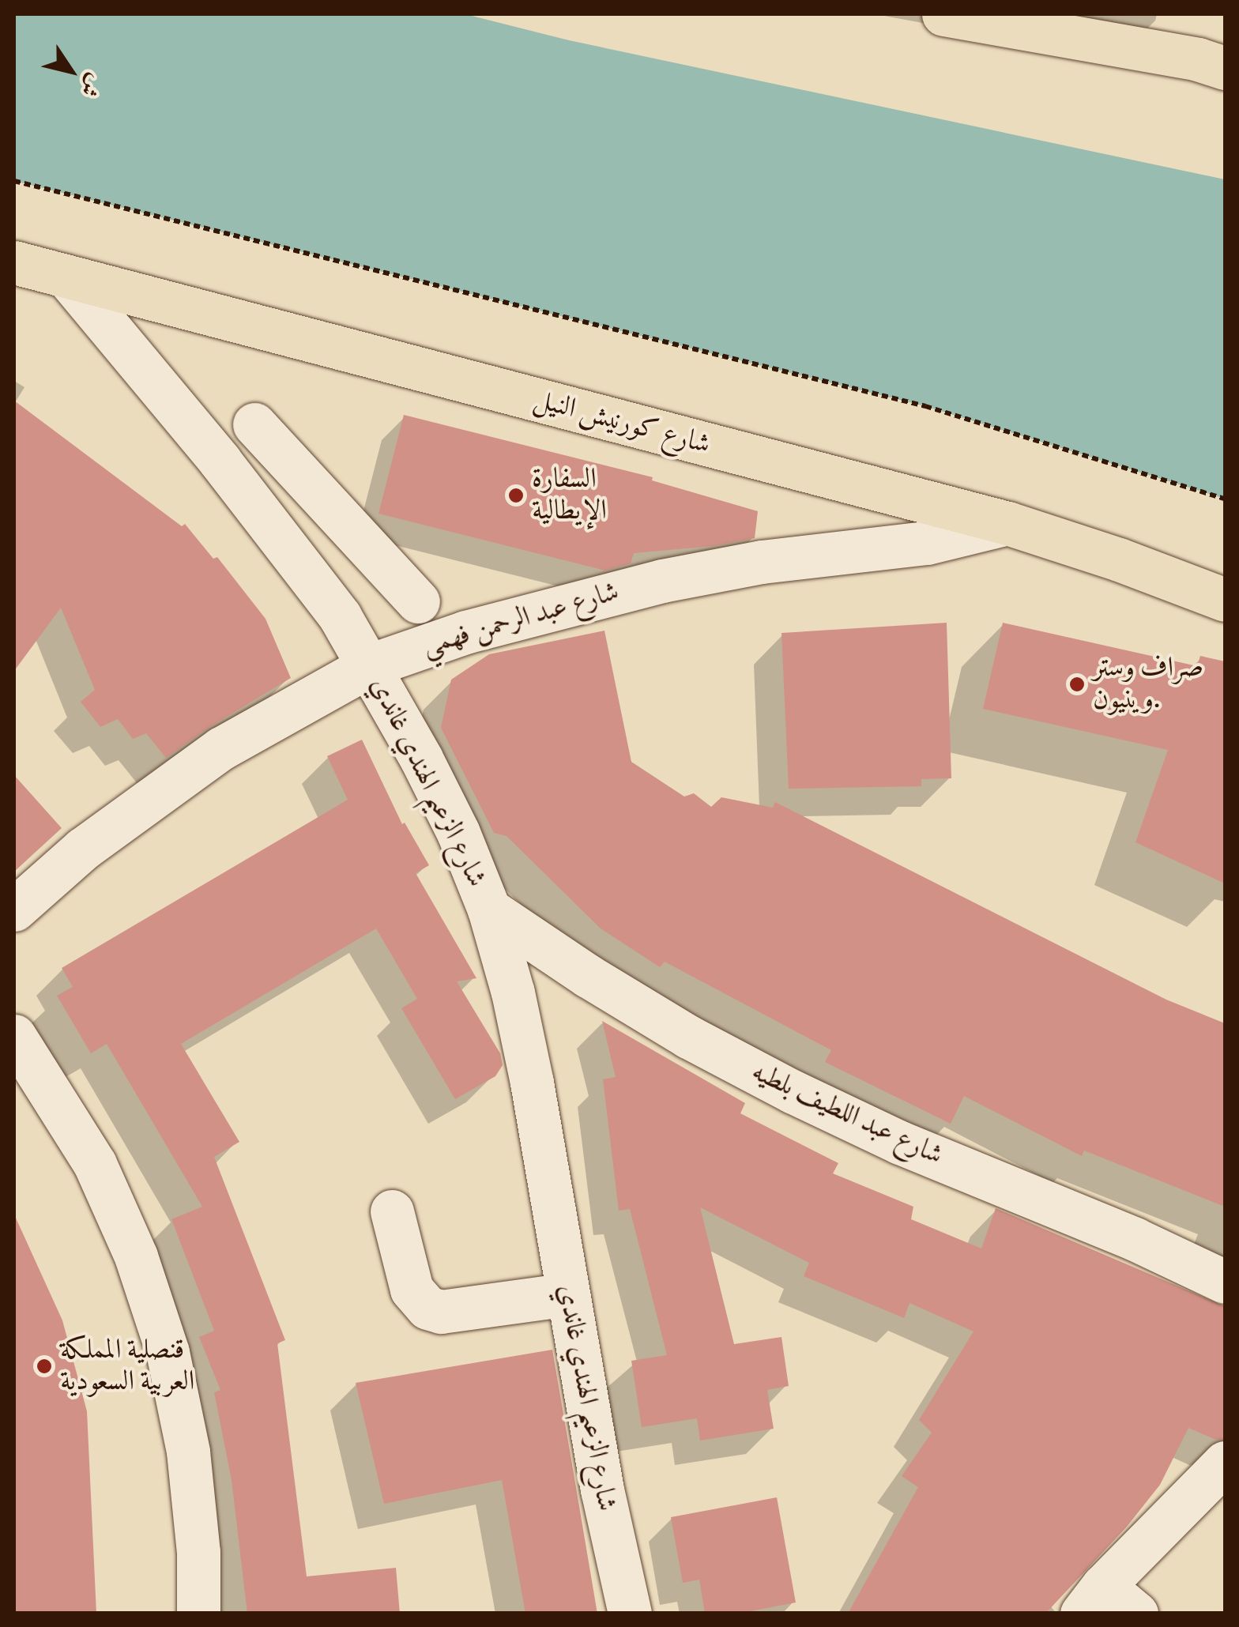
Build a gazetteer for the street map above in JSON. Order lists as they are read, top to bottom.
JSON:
{
  "streets": {
    "main road": ["شارع كورنيش النيل"],
    "street": ["شارع عبد الرحمن فهمي", "شارع الزعيم الهندي غاندي", "شارع عبد اللطيف بلطيه"]
  },
  "crossings": [
    ["شارع كورنيش النيل", "شارع عبد الرحمن فهمي"],
    ["شارع كورنيش النيل", "شارع الزعيم الهندي غاندي"],
    ["شارع عبد الرحمن فهمي", "شارع الزعيم الهندي غاندي"],
    ["شارع الزعيم الهندي غاندي", "شارع عبد اللطيف بلطيه"]
  ],
  "places": ["السفارة الإيطالية", "صراف وستر وينيون.", "قنصلية المملكة العربية السعودية"],
  "north": "bottom right"
}
